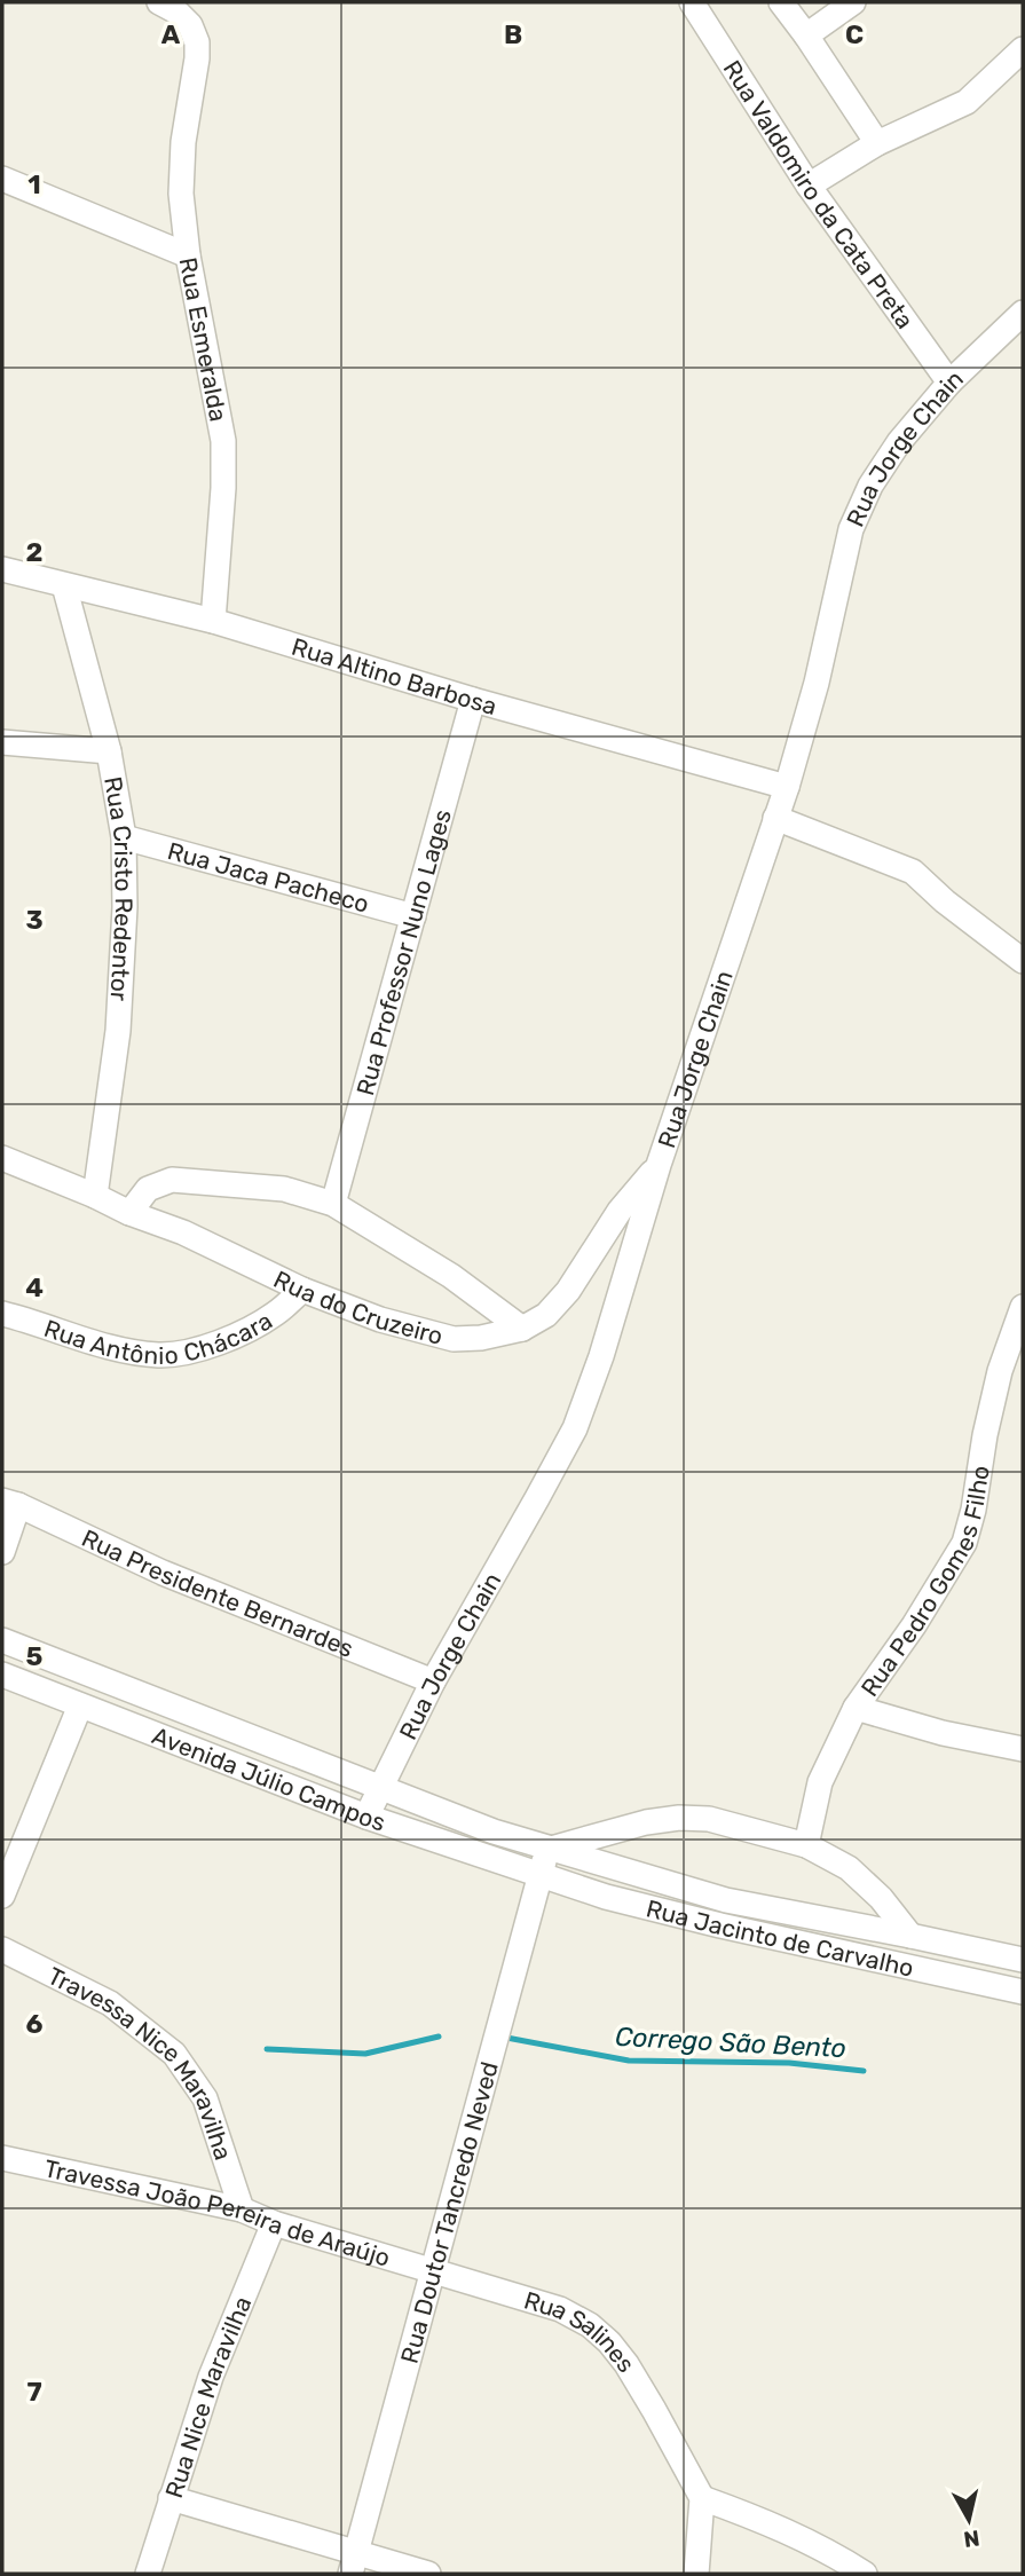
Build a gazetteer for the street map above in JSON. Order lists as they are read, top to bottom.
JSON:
{
  "streets": {
    "street": [
      "Rua Valdomiro da Cata Preta",
      "Rua Esmeralda",
      "Rua Jorge Chain",
      "Rua Altino Barbosa",
      "Rua Jaca Pacheco",
      "Rua Cristo Redentor",
      "Rua Professor Nuno Lages",
      "Rua do Cruzeiro",
      "Rua Antônio Chácara",
      "Rua Pedro Gomes Filho",
      "Rua Presidente Bernardes",
      "Avenida Júlio Campos",
      "Rua Jacinto de Carvalho",
      "Travessa Nice Maravilha",
      "Rua Doutor Tancredo Neved",
      "Travessa João Pereira de Araújo",
      "Rua Salines",
      "Rua Nice Maravilha"
    ]
  },
  "crossings": [
    ["Rua Valdomiro da Cata Preta", "Rua Jorge Chain"],
    ["Rua Esmeralda", "Rua Altino Barbosa"],
    ["Rua Jorge Chain", "Rua Altino Barbosa"],
    ["Rua Jorge Chain", "Rua do Cruzeiro"],
    ["Rua Jorge Chain", "Rua Presidente Bernardes"],
    ["Rua Jorge Chain", "Avenida Júlio Campos"],
    ["Rua Altino Barbosa", "Rua Cristo Redentor"],
    ["Rua Altino Barbosa", "Rua Professor Nuno Lages"],
    ["Rua Jaca Pacheco", "Rua Cristo Redentor"],
    ["Rua Jaca Pacheco", "Rua Professor Nuno Lages"],
    ["Rua Cristo Redentor", "Rua do Cruzeiro"],
    ["Rua do Cruzeiro", "Rua Antônio Chácara"],
    ["Avenida Júlio Campos", "Rua Jacinto de Carvalho"],
    ["Avenida Júlio Campos", "Rua Doutor Tancredo Neved"],
    ["Rua Jacinto de Carvalho", "Rua Doutor Tancredo Neved"],
    ["Travessa Nice Maravilha", "Travessa João Pereira de Araújo"],
    ["Rua Doutor Tancredo Neved", "Travessa João Pereira de Araújo"],
    ["Rua Doutor Tancredo Neved", "Rua Salines"],
    ["Travessa João Pereira de Araújo", "Rua Salines"],
    ["Travessa João Pereira de Araújo", "Rua Nice Maravilha"]
  ],
  "water": ["Corrego São Bento"],
  "north": "bottom",
  "grid": {
    "columns": ["A", "B", "C"],
    "rows": [
      "1",
      "2",
      "3",
      "4",
      "5",
      "6",
      "7"
    ]
  }
}
